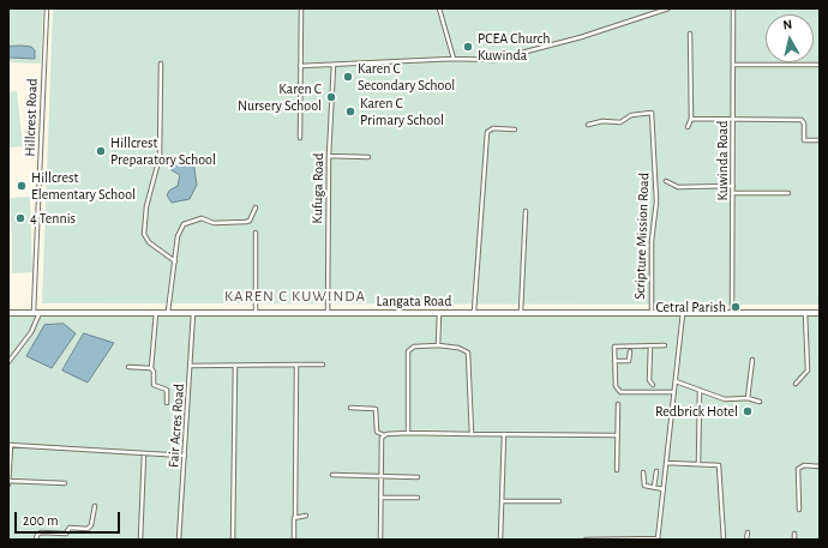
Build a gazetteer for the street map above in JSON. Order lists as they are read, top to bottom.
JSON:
{
  "streets": {
    "main road": ["Langata Road"],
    "street": [
      "Hillcrest Road",
      "Kuwinda Road",
      "Kufuga Road",
      "Scripture Mission Road",
      "Fair Acres Road"
    ]
  },
  "crossings": [
    ["Hillcrest Road", "Langata Road"],
    ["Kuwinda Road", "Langata Road"],
    ["Kufuga Road", "Langata Road"],
    ["Scripture Mission Road", "Langata Road"],
    ["Langata Road", "Fair Acres Road"]
  ],
  "districts": ["KAREN C KUWINDA"],
  "places": [
    "PCEA Church Kuwinda",
    "Karen C Secondary School",
    "Karen C Nursery School",
    "Karen C Primary School",
    "Hillcrest Preparatory School",
    "Hillcrest Elementary School",
    "4 Tennis",
    "Cetral Parish",
    "Redbrick Hotel"
  ],
  "scale_bar": "200 m",
  "north": "top"
}
